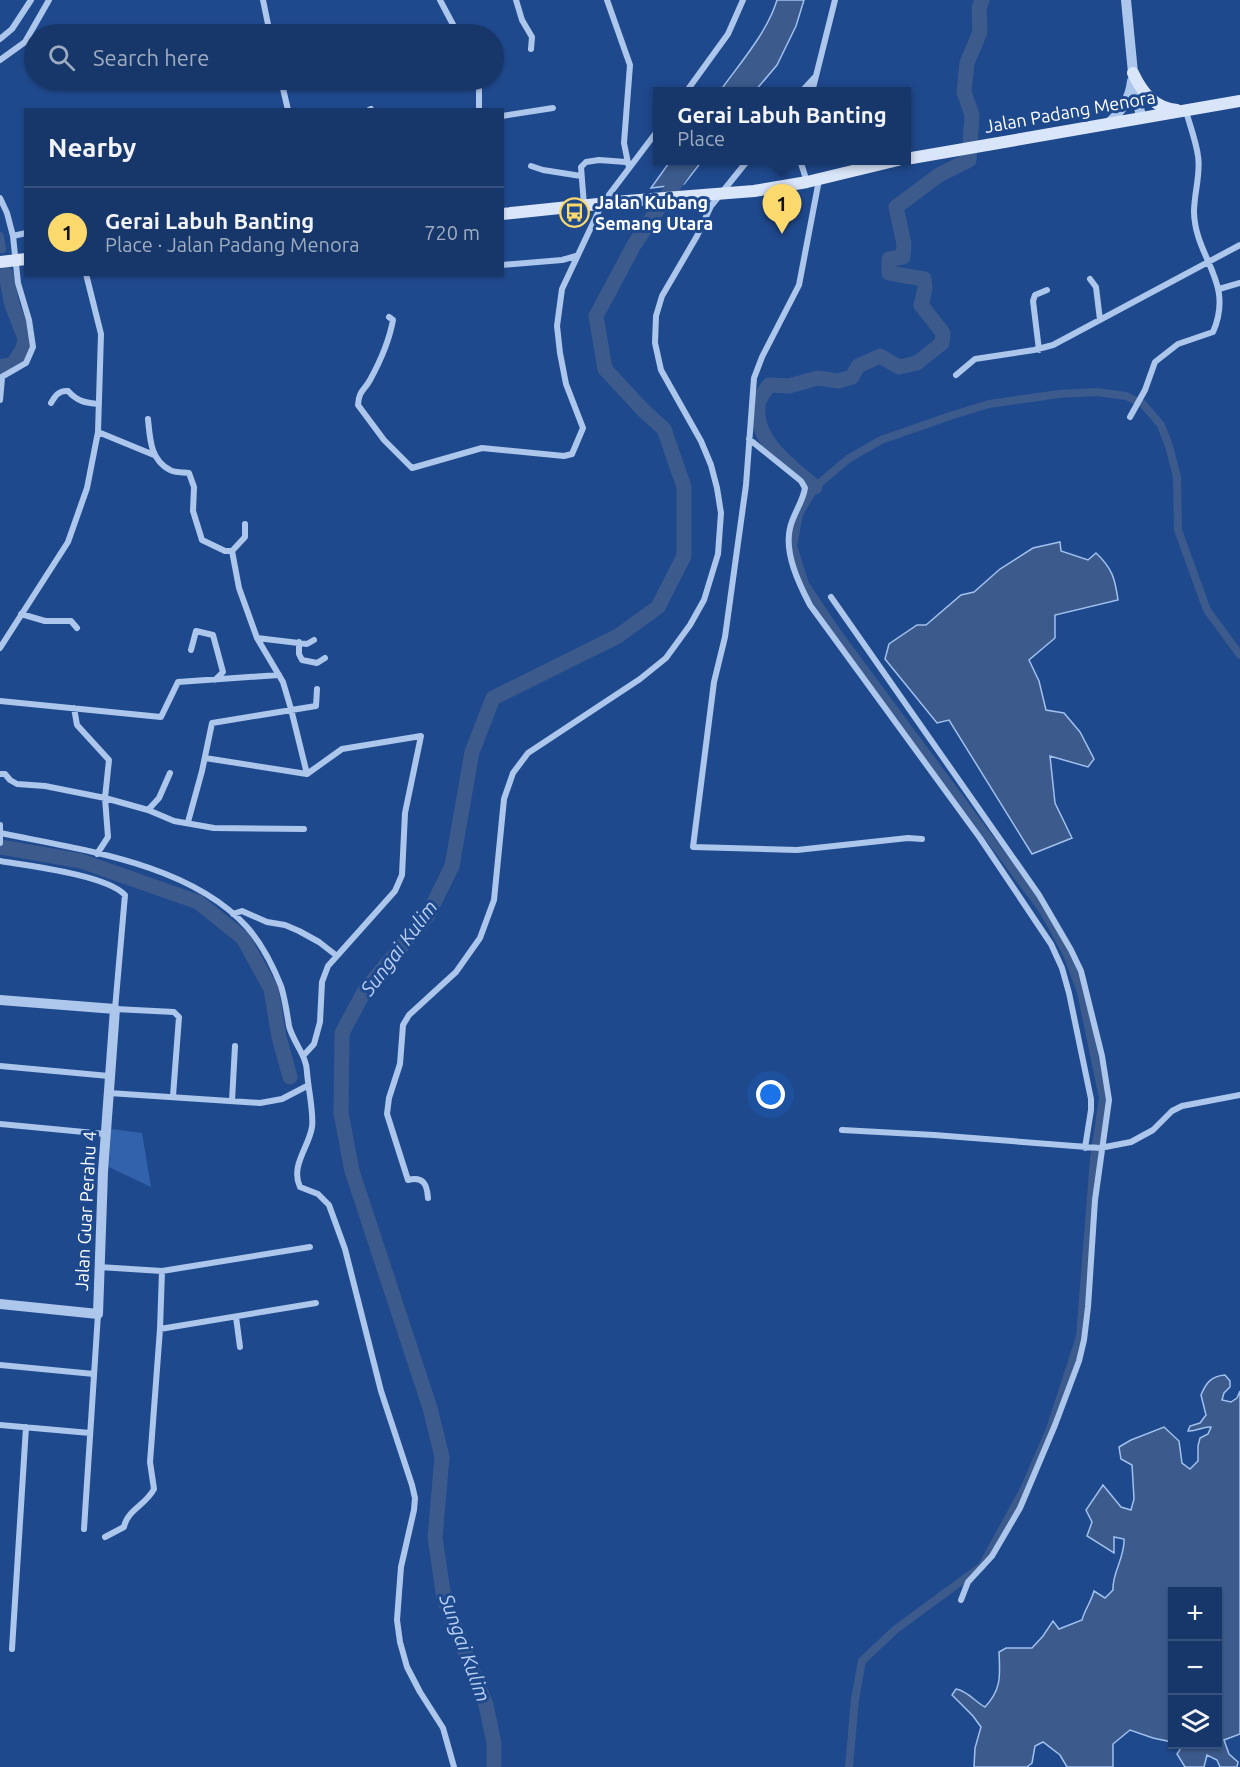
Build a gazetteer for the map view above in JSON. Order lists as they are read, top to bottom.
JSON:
{
  "streets": {
    "main road": ["Jalan Padang Menora"],
    "street": ["Jalan Guar Perahu 4"]
  },
  "water": ["Sungai Kulim"],
  "places": {
    "bus stop": ["Jalan Kubang Semang Utara"]
  },
  "page": {
    "search": "Search here",
    "popup": ["Gerai Labuh Banting", "Place"],
    "heading": "Nearby",
    "pins": "1",
    "list": [
      {
        "mark": "1",
        "name": "Gerai Labuh Banting",
        "note": "Place · Jalan Padang Menora",
        "value": "720 m"
      }
    ],
    "map_buttons": ["+", "−"]
  }
}
